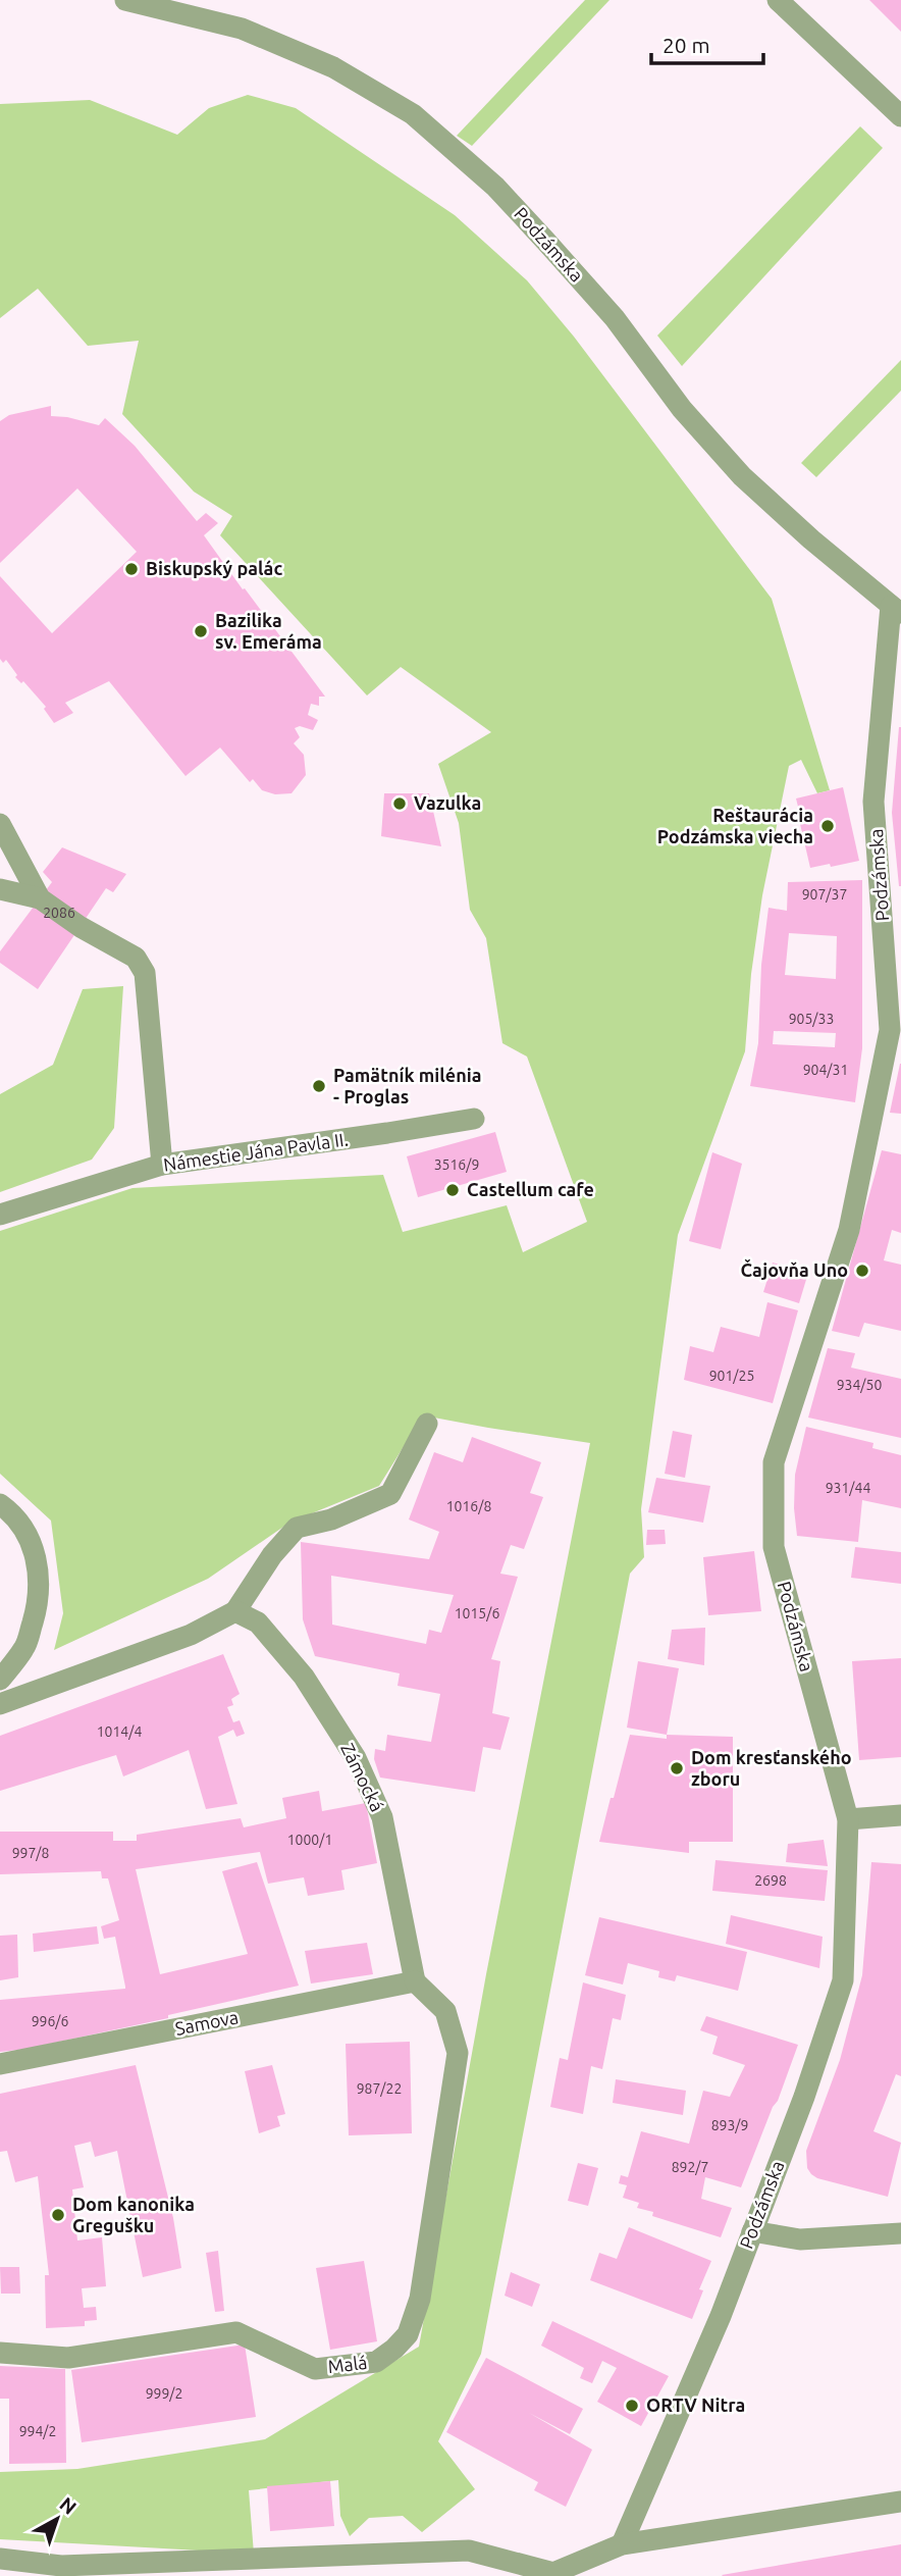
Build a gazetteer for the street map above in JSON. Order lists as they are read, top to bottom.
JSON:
{
  "streets": {
    "street": [
      "Podzámska",
      "Námestie Jána Pavla II.",
      "Zámocká",
      "Samova",
      "Malá"
    ]
  },
  "crossings": [
    ["Zámocká", "Samova"],
    ["Zámocká", "Malá"],
    ["Samova", "Malá"]
  ],
  "places": [
    "Biskupský palác",
    "Bazilika sv. Emeráma",
    "Vazulka",
    "Reštaurácia Podzámska viecha",
    "Pamätník milénia - Proglas",
    "Castellum cafe",
    "Čajovňa Uno",
    "Dom kresťanského zboru",
    "Dom kanonika Gregušku",
    "ORTV Nitra"
  ],
  "house_numbers": [
    "907/37",
    "2086",
    "905/33",
    "904/31",
    "3516/9",
    "901/25",
    "934/50",
    "931/44",
    "1016/8",
    "1015/6",
    "1014/4",
    "1000/1",
    "997/8",
    "2698",
    "996/6",
    "987/22",
    "893/9",
    "892/7",
    "999/2",
    "994/2"
  ],
  "scale_bar": "20 m",
  "north": "top right"
}
